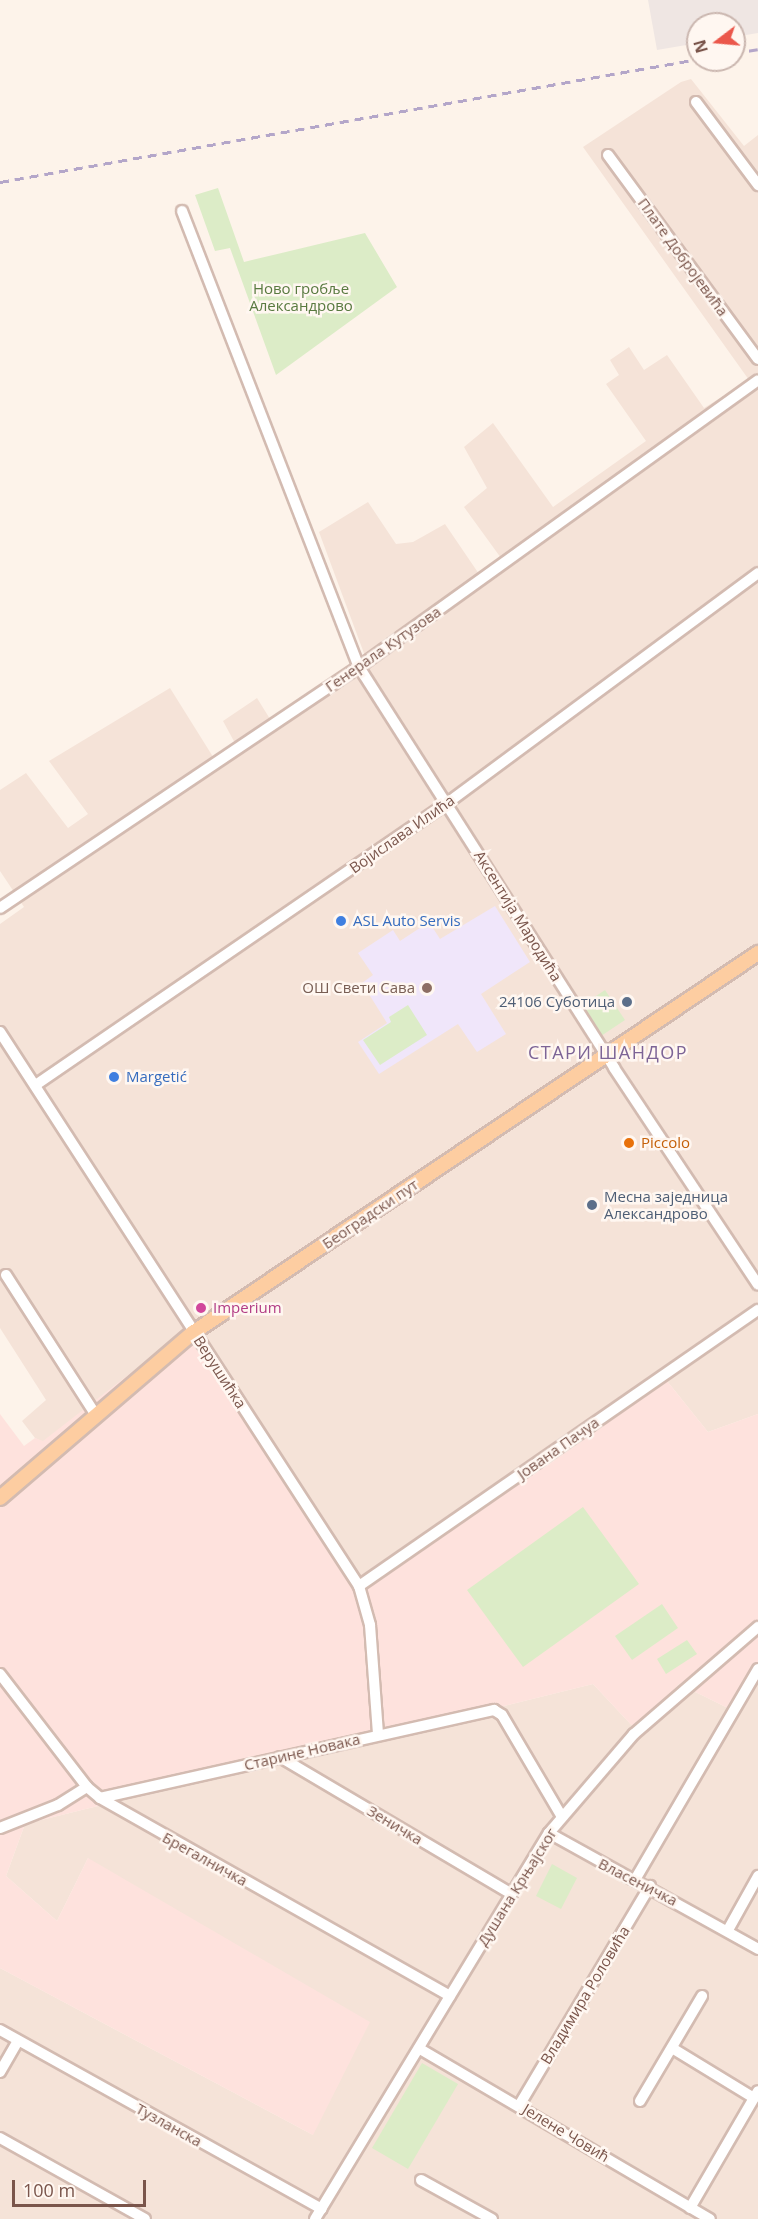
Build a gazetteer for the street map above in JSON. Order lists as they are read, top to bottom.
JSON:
{
  "streets": {
    "main road": ["Београдски пут"],
    "street": [
      "Плате Добројевића",
      "Генерала Кутузова",
      "Војислава Илића",
      "Аксентија Мародића",
      "Верушићка",
      "Јована Пачуа",
      "Старине Новака",
      "Зеничка",
      "Брегалничка",
      "Власеничка",
      "Душана Крњајског",
      "Владимира Роловића",
      "Тузланска",
      "Јелене Човић"
    ]
  },
  "crossings": [
    ["Генерала Кутузова", "Аксентија Мародића"],
    ["Војислава Илића", "Аксентија Мародића"],
    ["Војислава Илића", "Верушићка"],
    ["Аксентија Мародића", "Београдски пут"],
    ["Београдски пут", "Верушићка"],
    ["Верушићка", "Јована Пачуа"],
    ["Верушићка", "Старине Новака"],
    ["Старине Новака", "Зеничка"],
    ["Старине Новака", "Брегалничка"],
    ["Старине Новака", "Душана Крњајског"],
    ["Зеничка", "Душана Крњајског"],
    ["Брегалничка", "Душана Крњајског"],
    ["Власеничка", "Душана Крњајског"],
    ["Власеничка", "Владимира Роловића"],
    ["Душана Крњајског", "Тузланска"],
    ["Душана Крњајског", "Јелене Човић"],
    ["Владимира Роловића", "Јелене Човић"]
  ],
  "districts": ["СТАРИ ШАНДОР"],
  "parks": ["Ново гробље Александрово"],
  "places": [
    "ASL Auto Servis",
    "ОШ Свети Сава",
    "24106 Суботица",
    "Margetić",
    "Piccolo",
    "Месна заједница Александрово",
    "Imperium"
  ],
  "scale_bar": "100 m",
  "north": "left"
}
